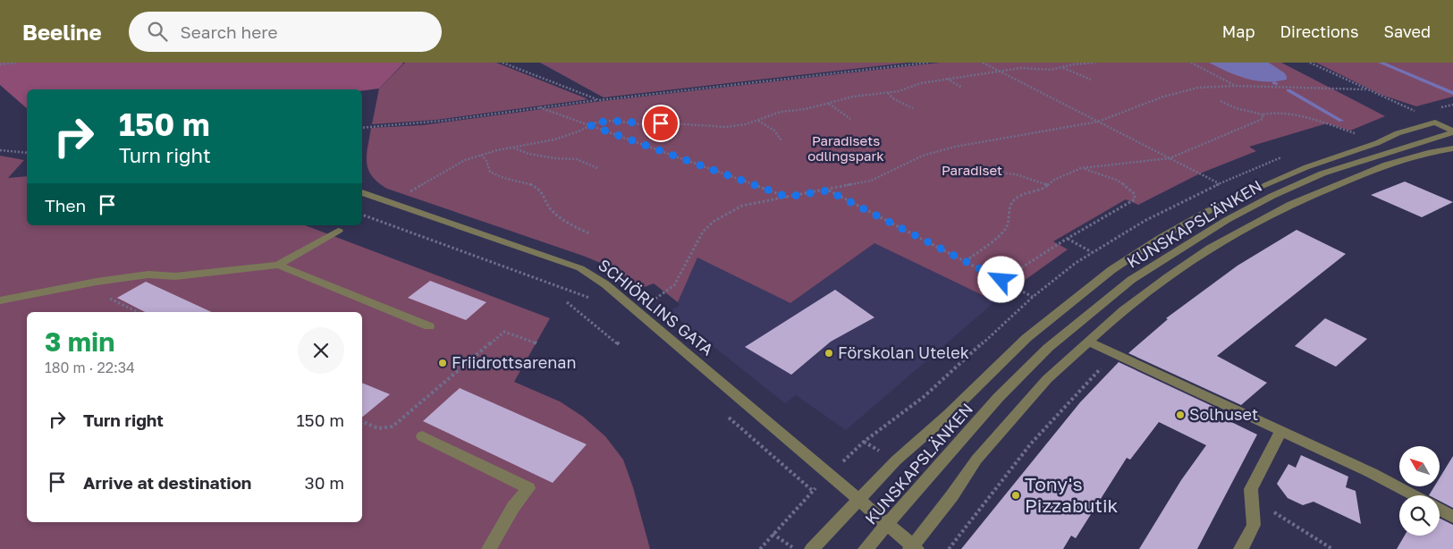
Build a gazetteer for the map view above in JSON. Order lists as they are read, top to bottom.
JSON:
{
  "streets": {
    "street": ["KUNSKAPSLÄNKEN", "SCHIÖRLINS GATA"]
  },
  "crossings": [
    ["KUNSKAPSLÄNKEN", "SCHIÖRLINS GATA"]
  ],
  "parks": ["Paradisets odlingspark", "Paradiset"],
  "places": [
    "Förskolan Utelek",
    "Friidrottsarenan",
    "Solhuset",
    "Tony's Pizzabutik"
  ],
  "north": "top left",
  "page": {
    "header": "Beeline",
    "search": "Search here",
    "nav": ["Map", "Directions", "Saved"],
    "turn": ["150 m", "Turn right"],
    "then": "Then",
    "heading": ["3 min", "180 m · 22:34"],
    "list": [
      {
        "name": "Turn right",
        "value": "150 m"
      },
      {
        "name": "Arrive at destination",
        "value": "30 m"
      }
    ]
  }
}
